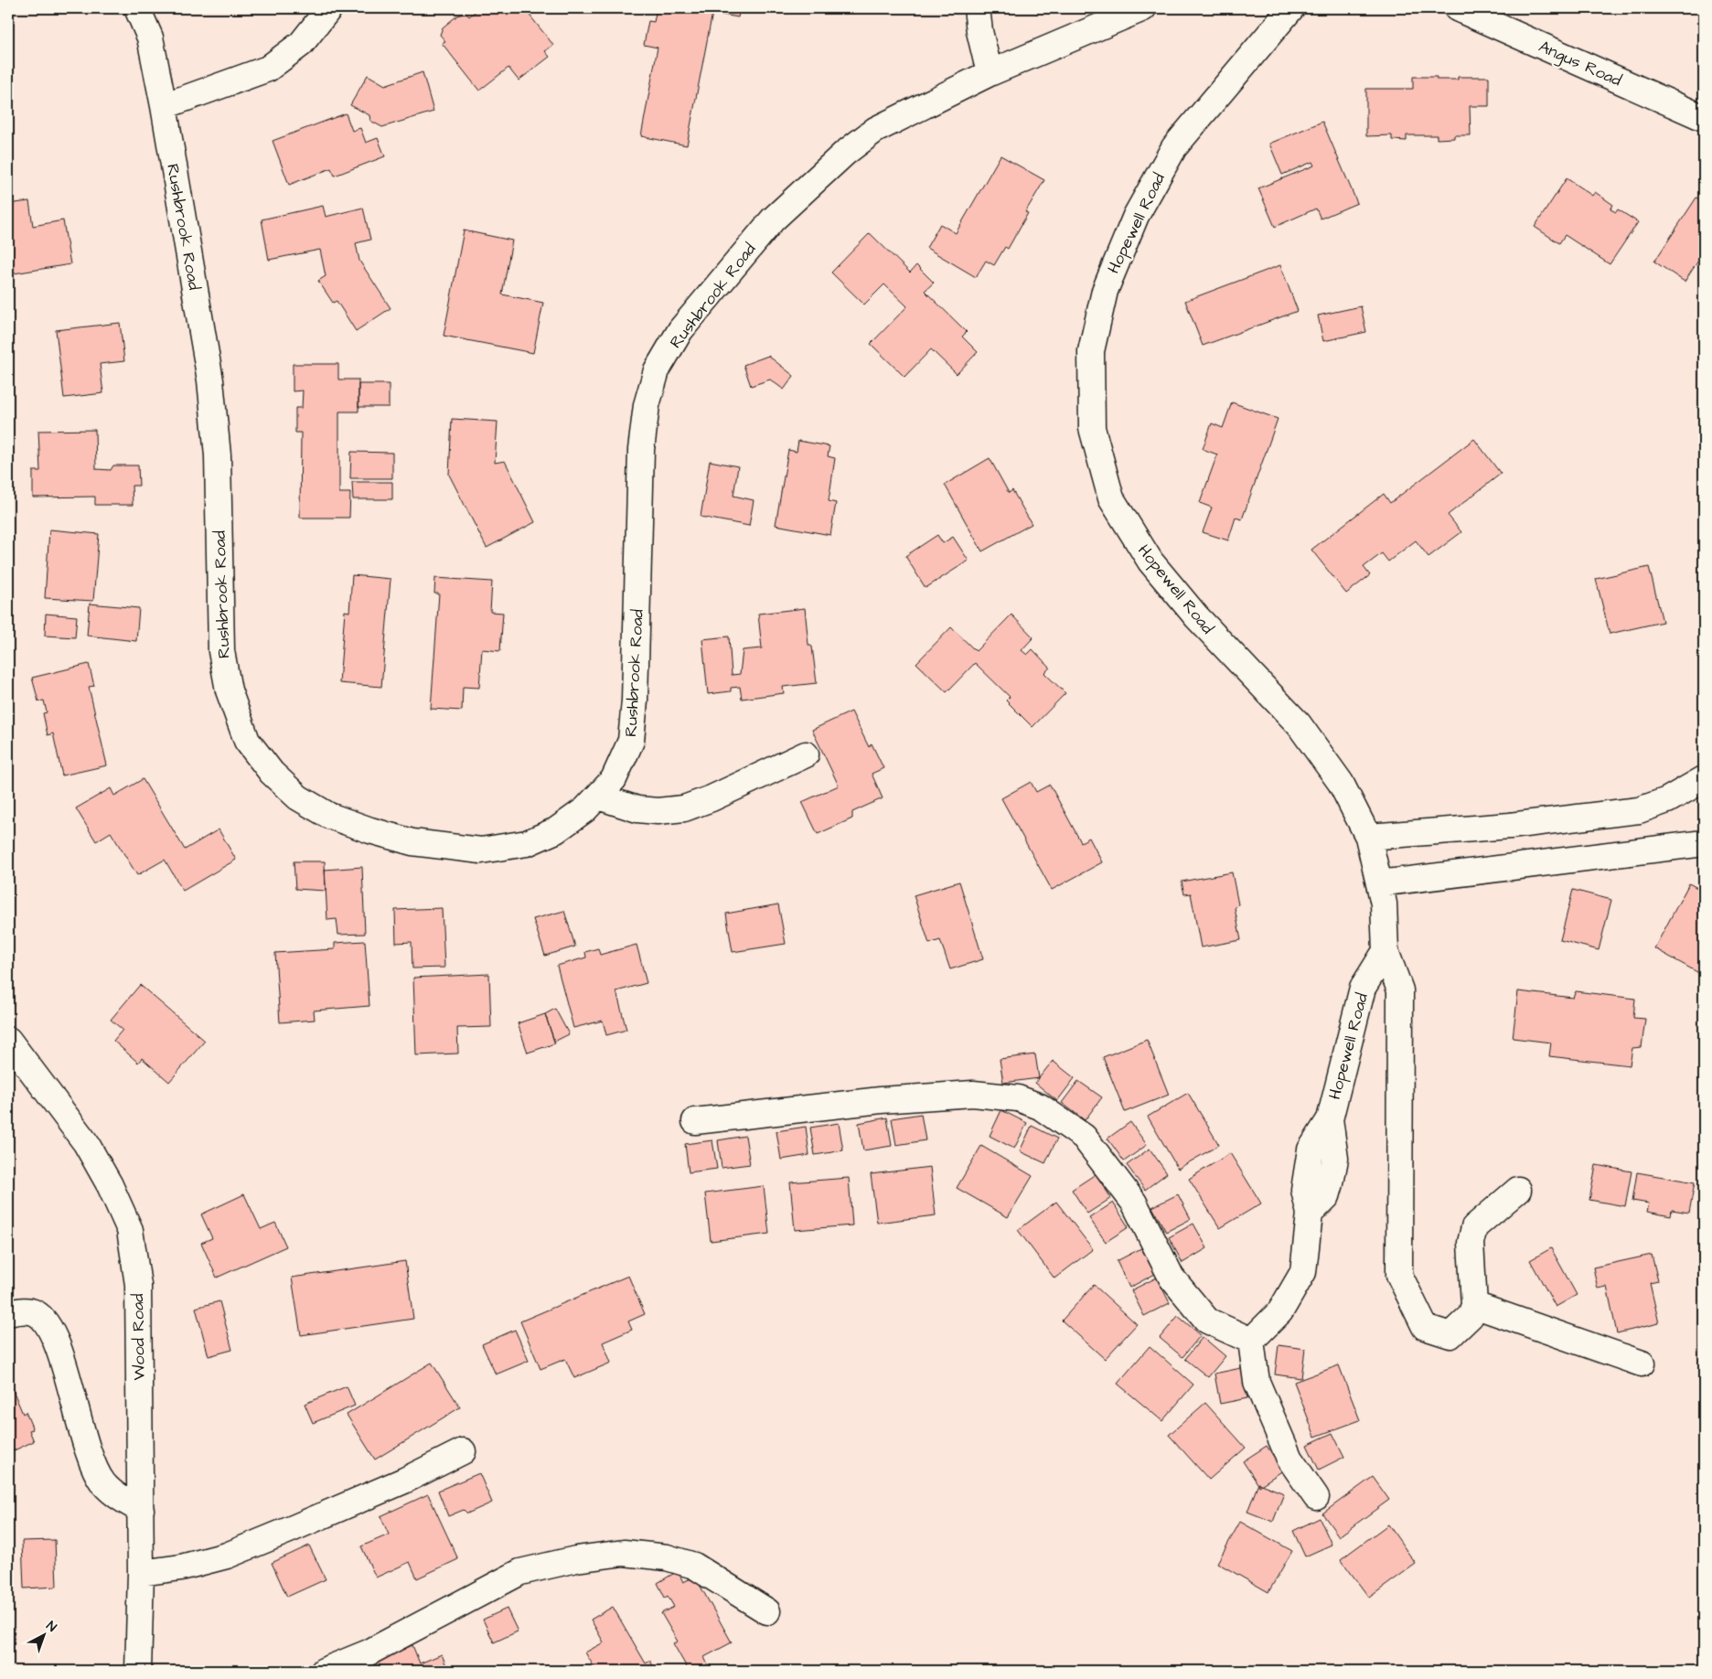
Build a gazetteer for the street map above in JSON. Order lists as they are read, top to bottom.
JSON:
{
  "streets": {
    "street": [
      "Angus Road",
      "Hopewell Road",
      "Rushbrook Road",
      "Wood Road"
    ]
  },
  "north": "top right"
}
